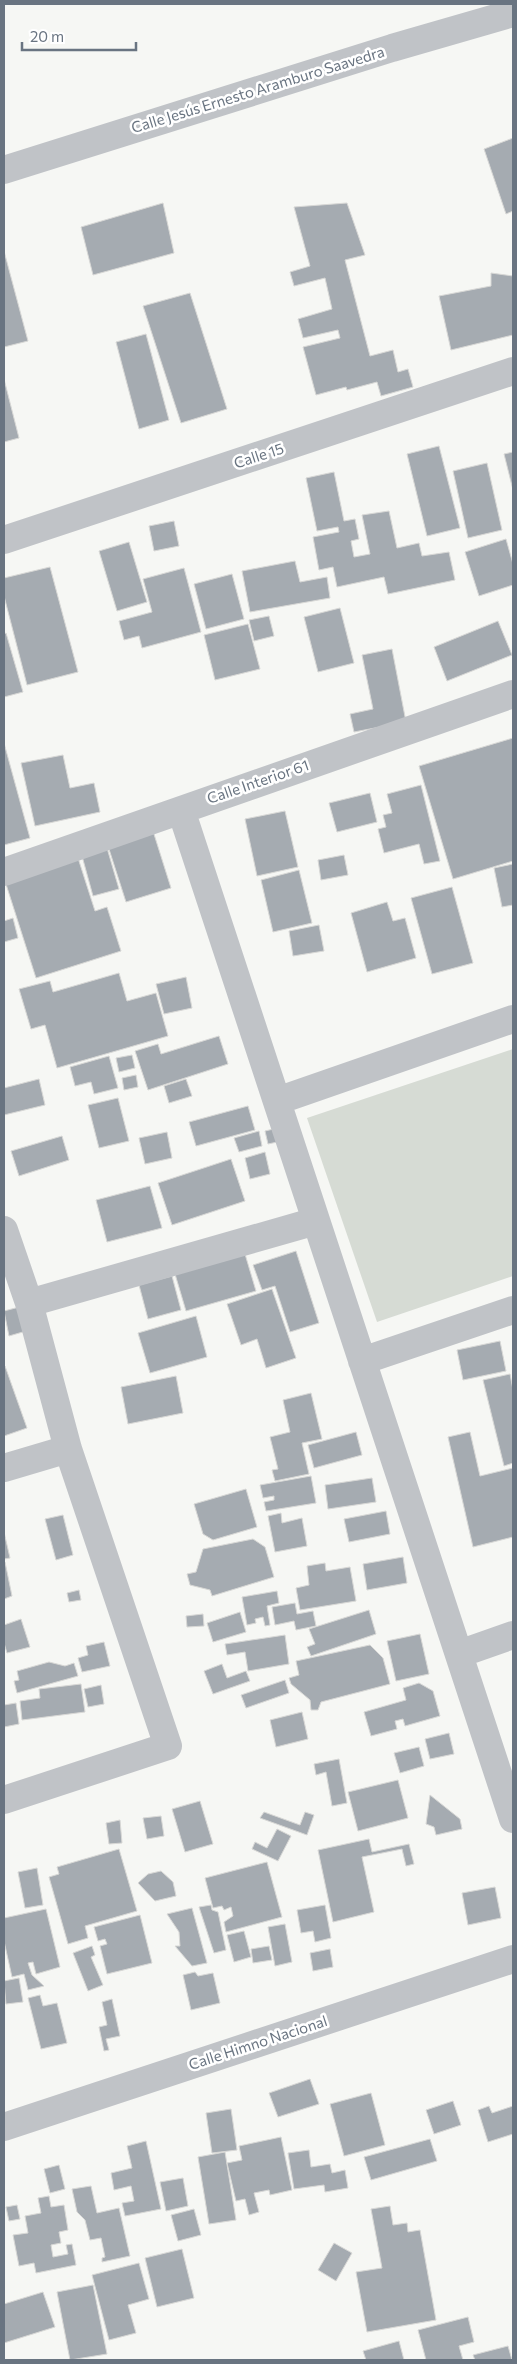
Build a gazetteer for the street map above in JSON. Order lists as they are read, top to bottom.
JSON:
{
  "streets": {
    "street": [
      "Calle Jesús Ernesto Aramburo Saavedra",
      "Calle 15",
      "Calle Interior 61",
      "Calle Himno Nacional"
    ]
  },
  "scale_bar": "20 m"
}
